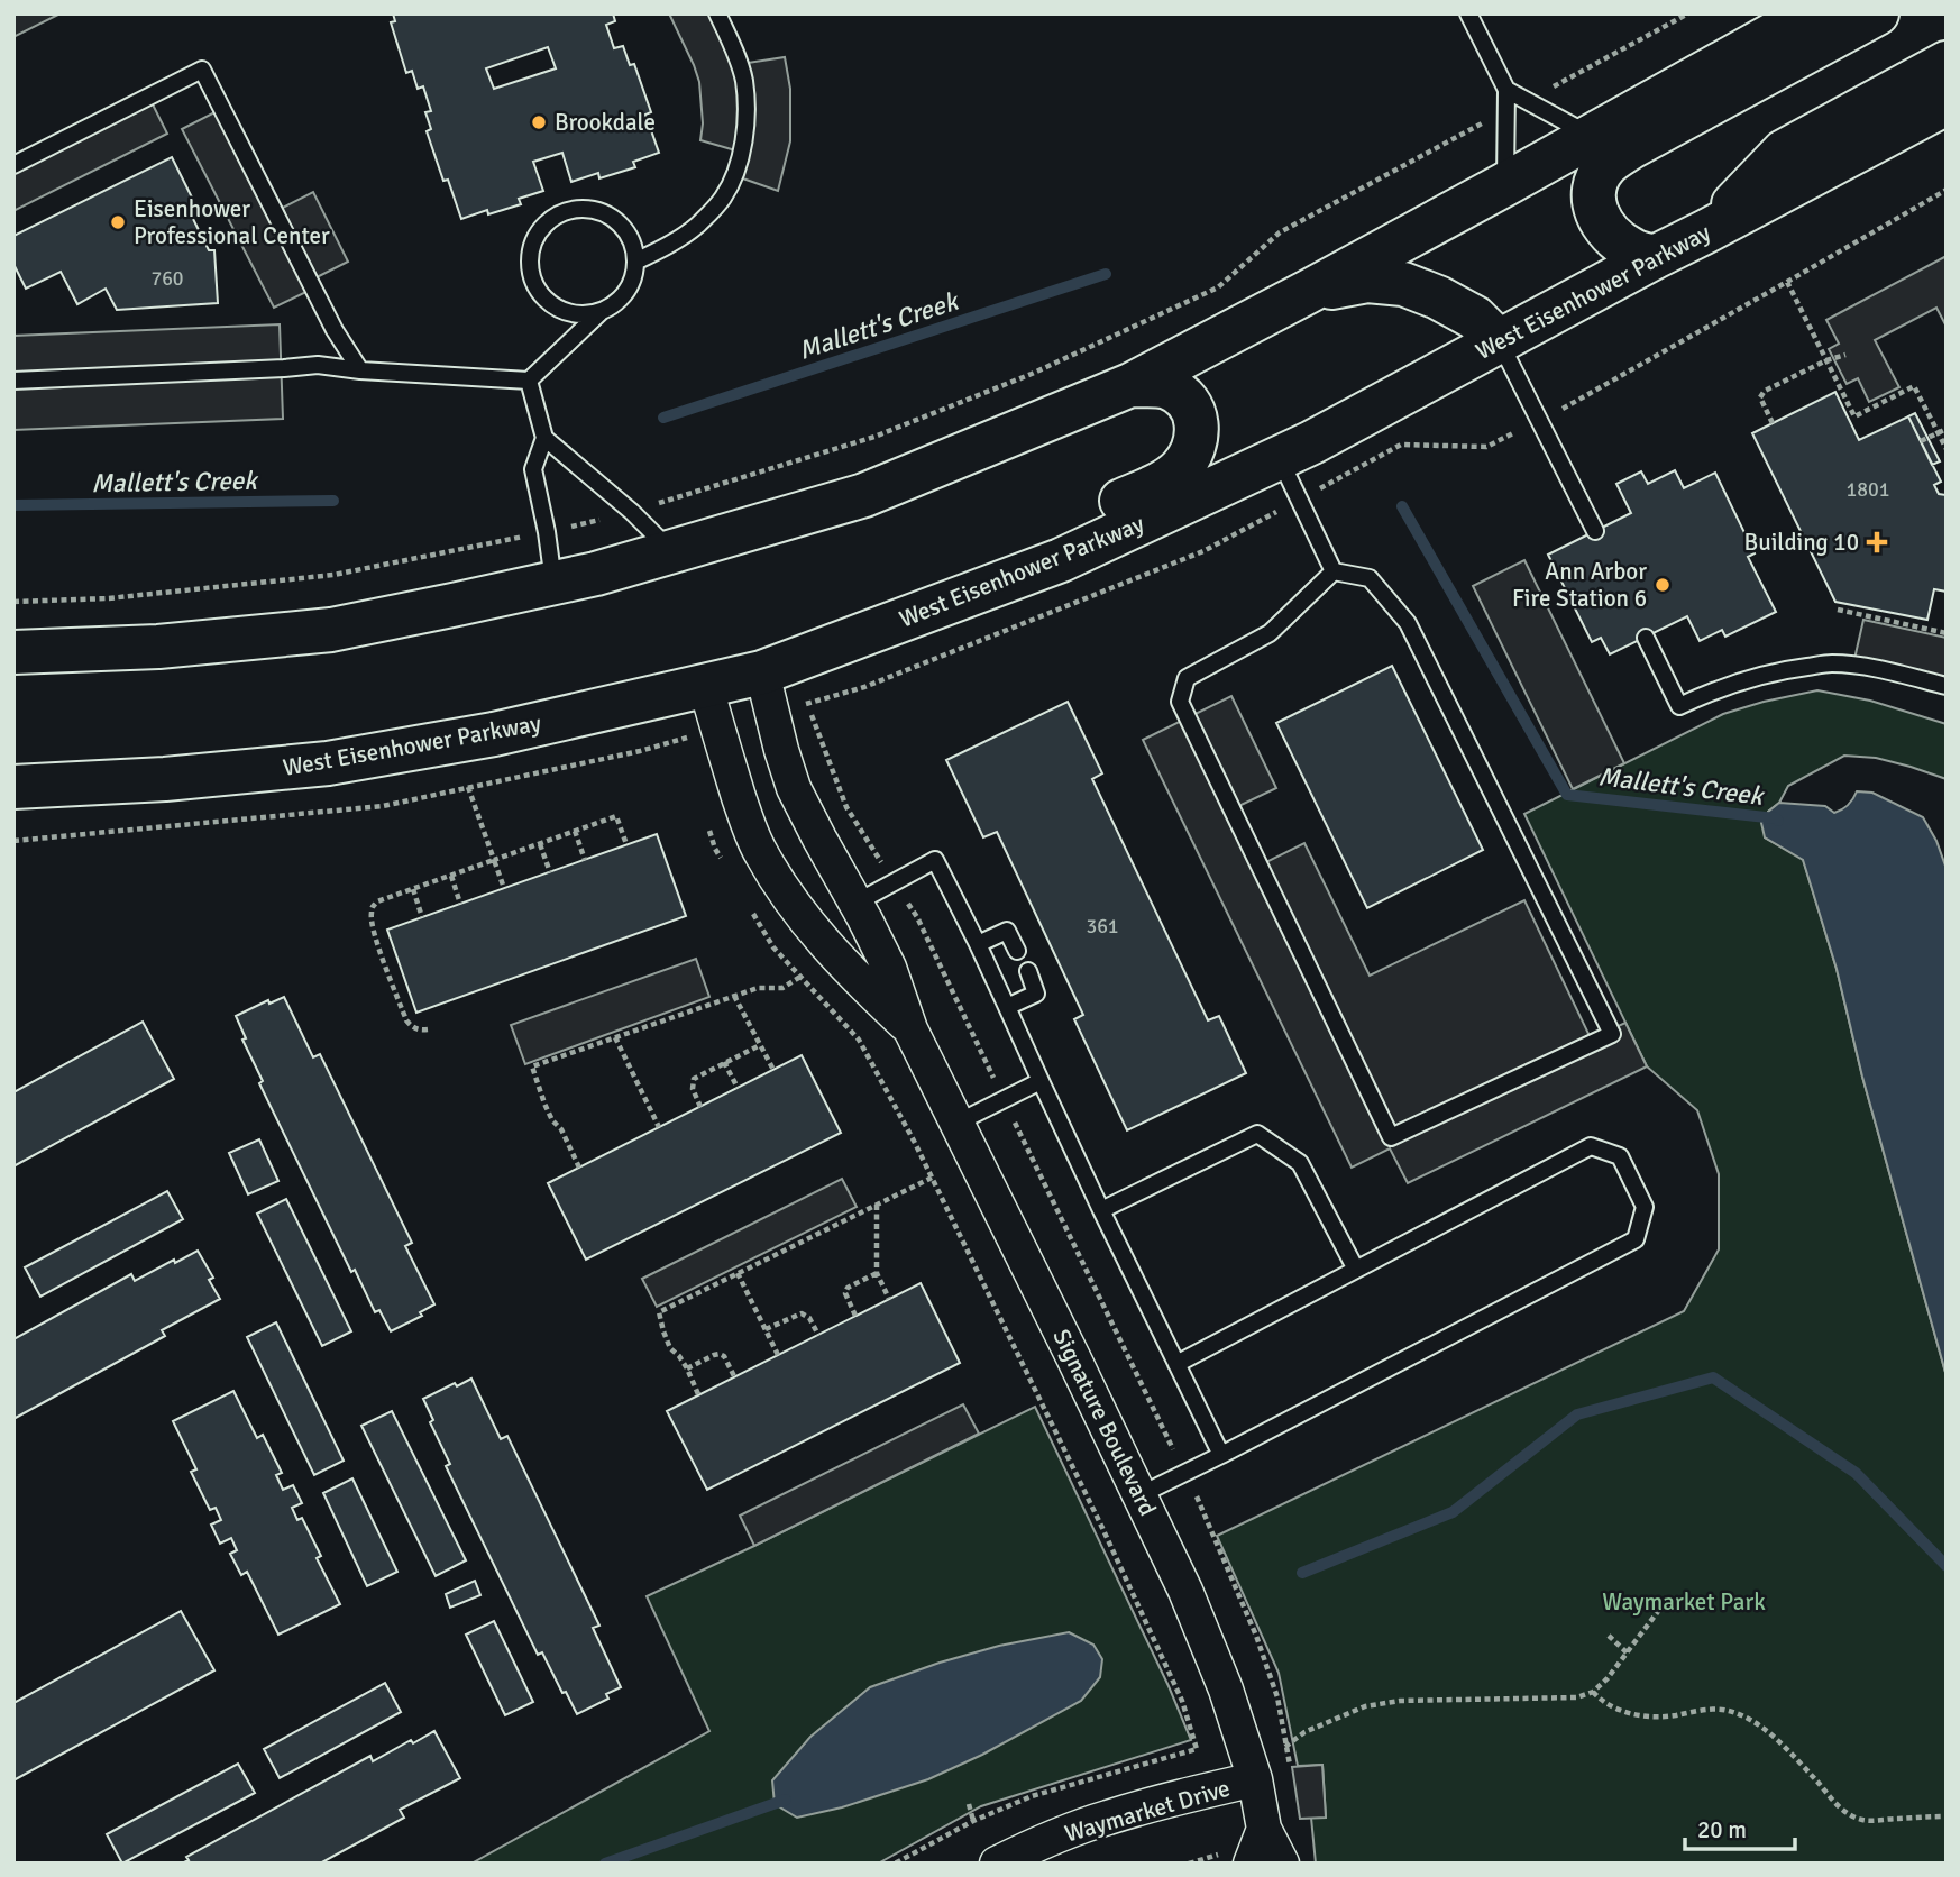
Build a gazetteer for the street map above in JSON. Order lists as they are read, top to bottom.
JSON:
{
  "streets": {
    "main road": ["West Eisenhower Parkway"],
    "street": ["Signature Boulevard", "Waymarket Drive"]
  },
  "crossings": [
    ["West Eisenhower Parkway", "Signature Boulevard"],
    ["Signature Boulevard", "Waymarket Drive"]
  ],
  "water": ["Mallett's Creek"],
  "parks": ["Waymarket Park"],
  "places": {
    "other": ["Brookdale", "Eisenhower Professional Center", "Ann Arbor Fire Station 6"],
    "health": ["Building 10"]
  },
  "house_numbers": ["760", "1801", "361"],
  "scale_bar": "20 m"
}
